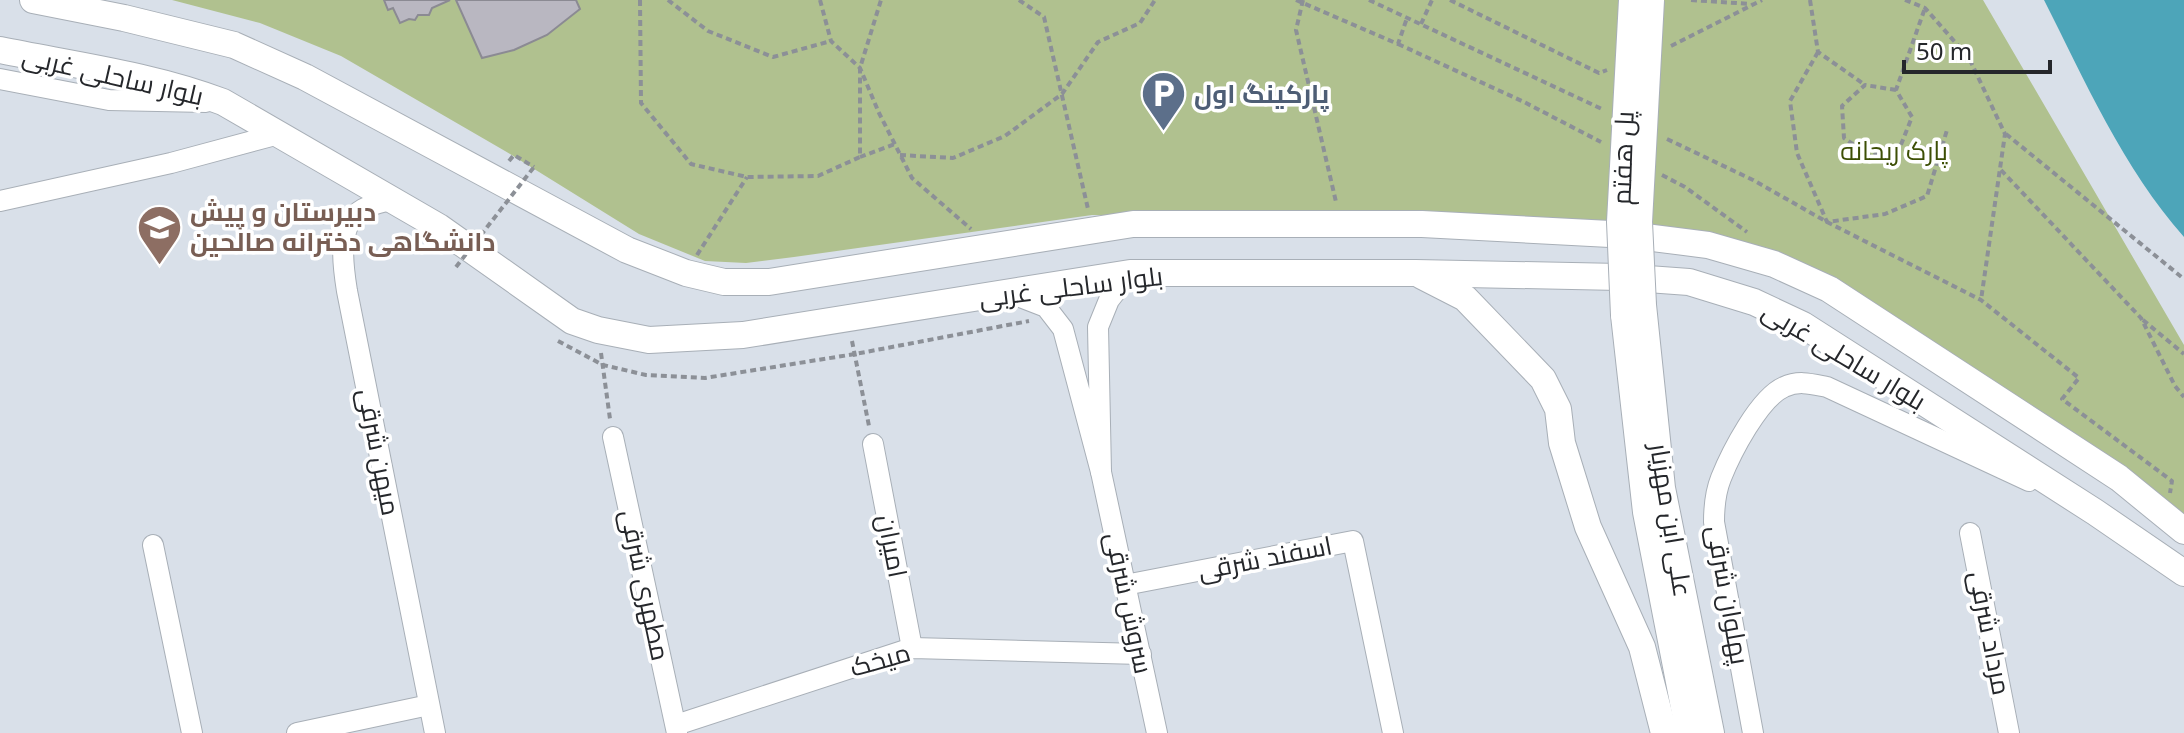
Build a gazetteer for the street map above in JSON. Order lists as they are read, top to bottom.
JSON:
{
  "streets": {
    "main road": ["بلوار ساحلی غربی", "پل هفتم", "علی ابن مهزیار"],
    "street": [
      "میهن شرقی",
      "امیران",
      "اسفند شرقی",
      "مطهری شرقی",
      "پهلوان شرقی",
      "سروش شرقی",
      "مرداد شرقی",
      "میخک"
    ]
  },
  "crossings": [
    ["بلوار ساحلی غربی", "میهن شرقی"],
    ["بلوار ساحلی غربی", "پهلوان شرقی"],
    ["پل هفتم", "علی ابن مهزیار"],
    ["امیران", "میخک"],
    ["اسفند شرقی", "سروش شرقی"],
    ["مطهری شرقی", "میخک"],
    ["سروش شرقی", "میخک"]
  ],
  "parks": ["پارک ریحانه"],
  "places": {
    "parking": ["پارکینگ اول"],
    "school or university": ["دبیرستان و پیش دانشگاهی دخترانه صالحین"]
  },
  "scale_bar": "50 m"
}
